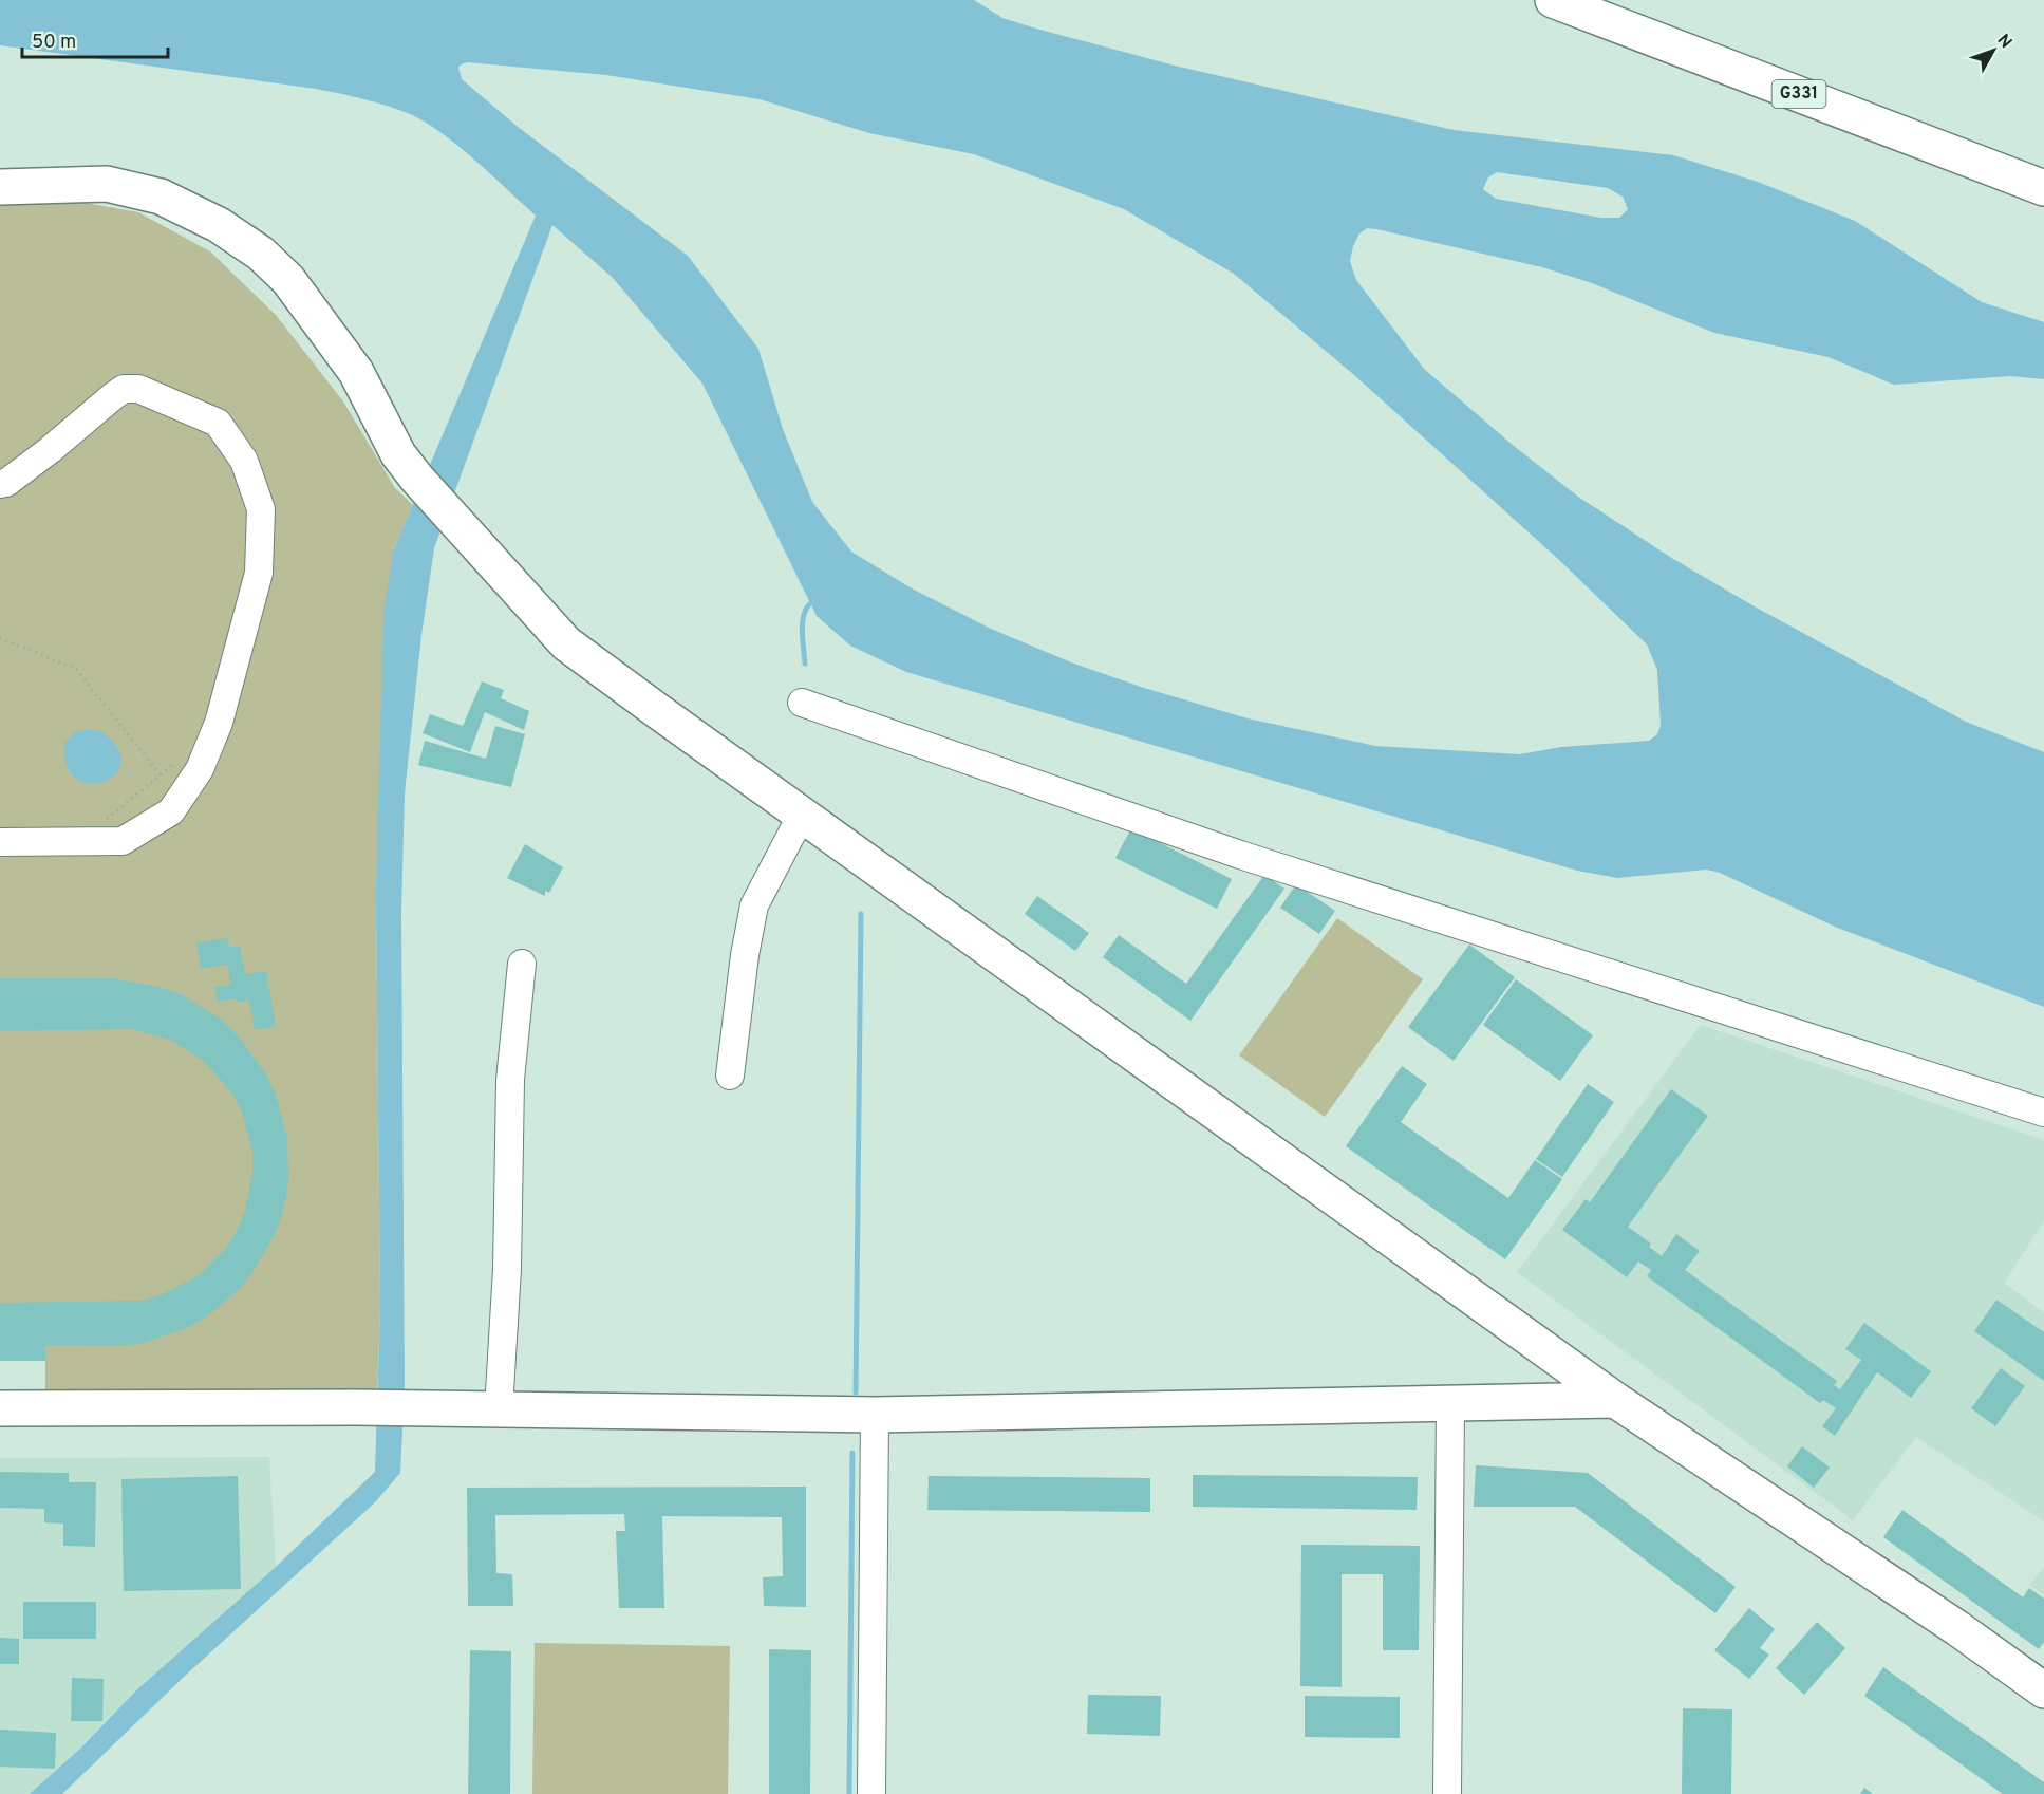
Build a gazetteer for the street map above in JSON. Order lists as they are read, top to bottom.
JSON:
{
  "streets": {
    "main road": ["G331"]
  },
  "scale_bar": "50 m",
  "north": "top right"
}
